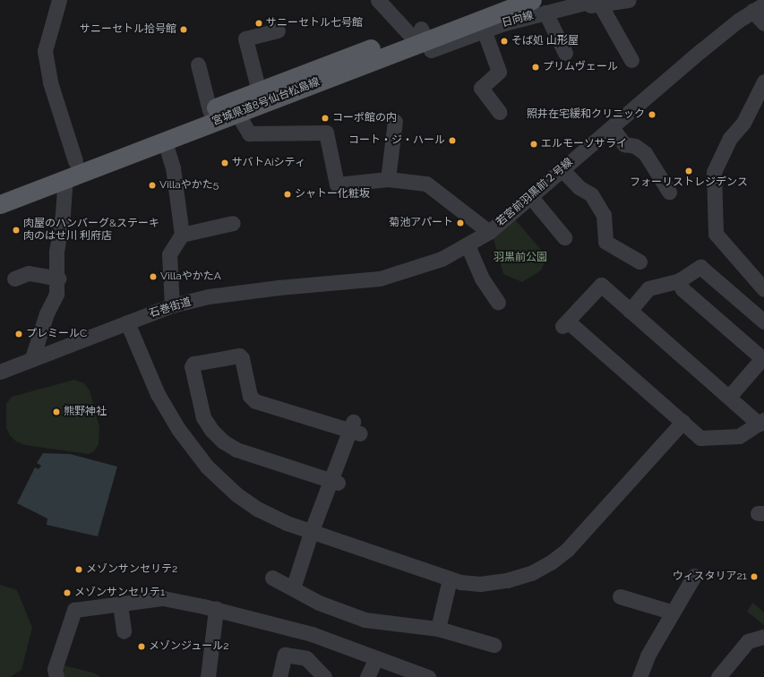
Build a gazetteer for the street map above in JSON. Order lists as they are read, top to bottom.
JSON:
{
  "streets": {
    "main road": ["宮城県道8号仙台松島線"],
    "street": ["日向線", "若宮前羽黒前２号線", "石巻街道"]
  },
  "crossings": [
    ["日向線", "宮城県道8号仙台松島線"],
    ["若宮前羽黒前２号線", "石巻街道"]
  ],
  "parks": ["羽黒前公園"],
  "places": [
    "サニーセトル七号館",
    "サニーセトル拾号館",
    "そば処 山形屋",
    "プリムヴェール",
    "照井在宅緩和クリニック",
    "コーポ館の内",
    "コート・ジ・ハール",
    "エルモーソサライ",
    "サバトAiシティ",
    "フォーリストレジデンス",
    "Villaやかた5",
    "シャトー化粧坂",
    "菊池アパート",
    "肉屋のハンバーグ&ステーキ 肉のはせ川 利府店",
    "VillaやかたA",
    "プレミールC",
    "熊野神社",
    "メゾンサンセリテ2",
    "ウィスタリア21",
    "メゾンサンセリテ1",
    "メゾンジュール2"
  ]
}
